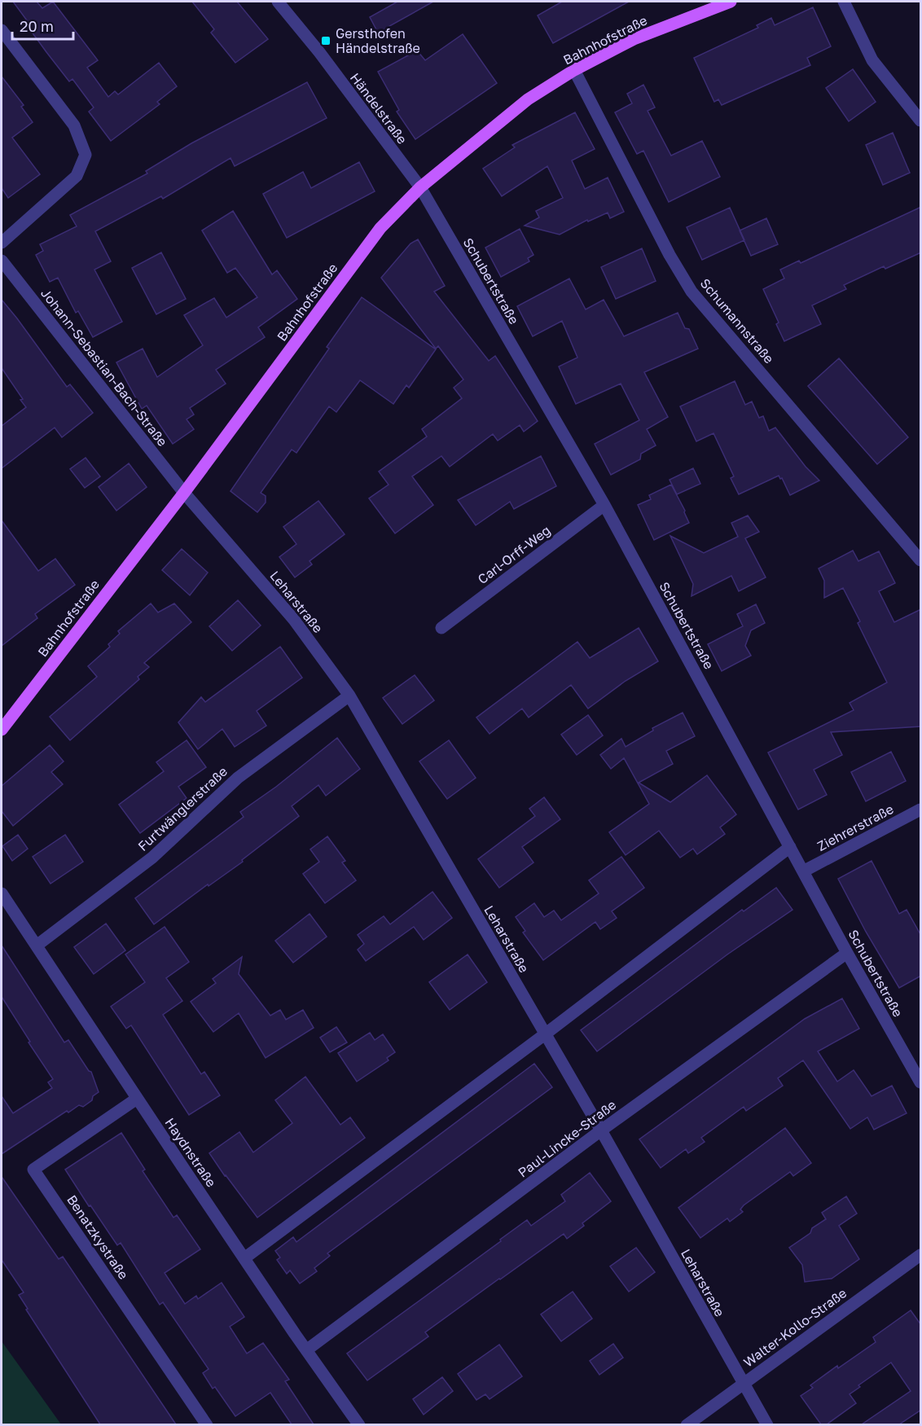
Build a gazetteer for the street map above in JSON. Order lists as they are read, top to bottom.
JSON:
{
  "streets": {
    "main road": ["Bahnhofstraße"],
    "street": [
      "Händelstraße",
      "Schubertstraße",
      "Schumannstraße",
      "Johann-Sebastian-Bach-Straße",
      "Carl-Orff-Weg",
      "Leharstraße",
      "Furtwänglerstraße",
      "Ziehrerstraße",
      "Paul-Lincke-Straße",
      "Haydnstraße",
      "Benatzkystraße",
      "Walter-Kollo-Straße"
    ]
  },
  "crossings": [
    ["Bahnhofstraße", "Händelstraße"],
    ["Bahnhofstraße", "Schubertstraße"],
    ["Bahnhofstraße", "Schumannstraße"],
    ["Bahnhofstraße", "Johann-Sebastian-Bach-Straße"],
    ["Bahnhofstraße", "Leharstraße"],
    ["Händelstraße", "Schubertstraße"],
    ["Schubertstraße", "Carl-Orff-Weg"],
    ["Schubertstraße", "Ziehrerstraße"],
    ["Schubertstraße", "Paul-Lincke-Straße"],
    ["Johann-Sebastian-Bach-Straße", "Leharstraße"],
    ["Leharstraße", "Furtwänglerstraße"],
    ["Leharstraße", "Paul-Lincke-Straße"],
    ["Leharstraße", "Walter-Kollo-Straße"],
    ["Furtwänglerstraße", "Haydnstraße"],
    ["Paul-Lincke-Straße", "Haydnstraße"],
    ["Haydnstraße", "Benatzkystraße"]
  ],
  "places": {
    "transit": ["Gersthofen Händelstraße"]
  },
  "scale_bar": "20 m"
}
